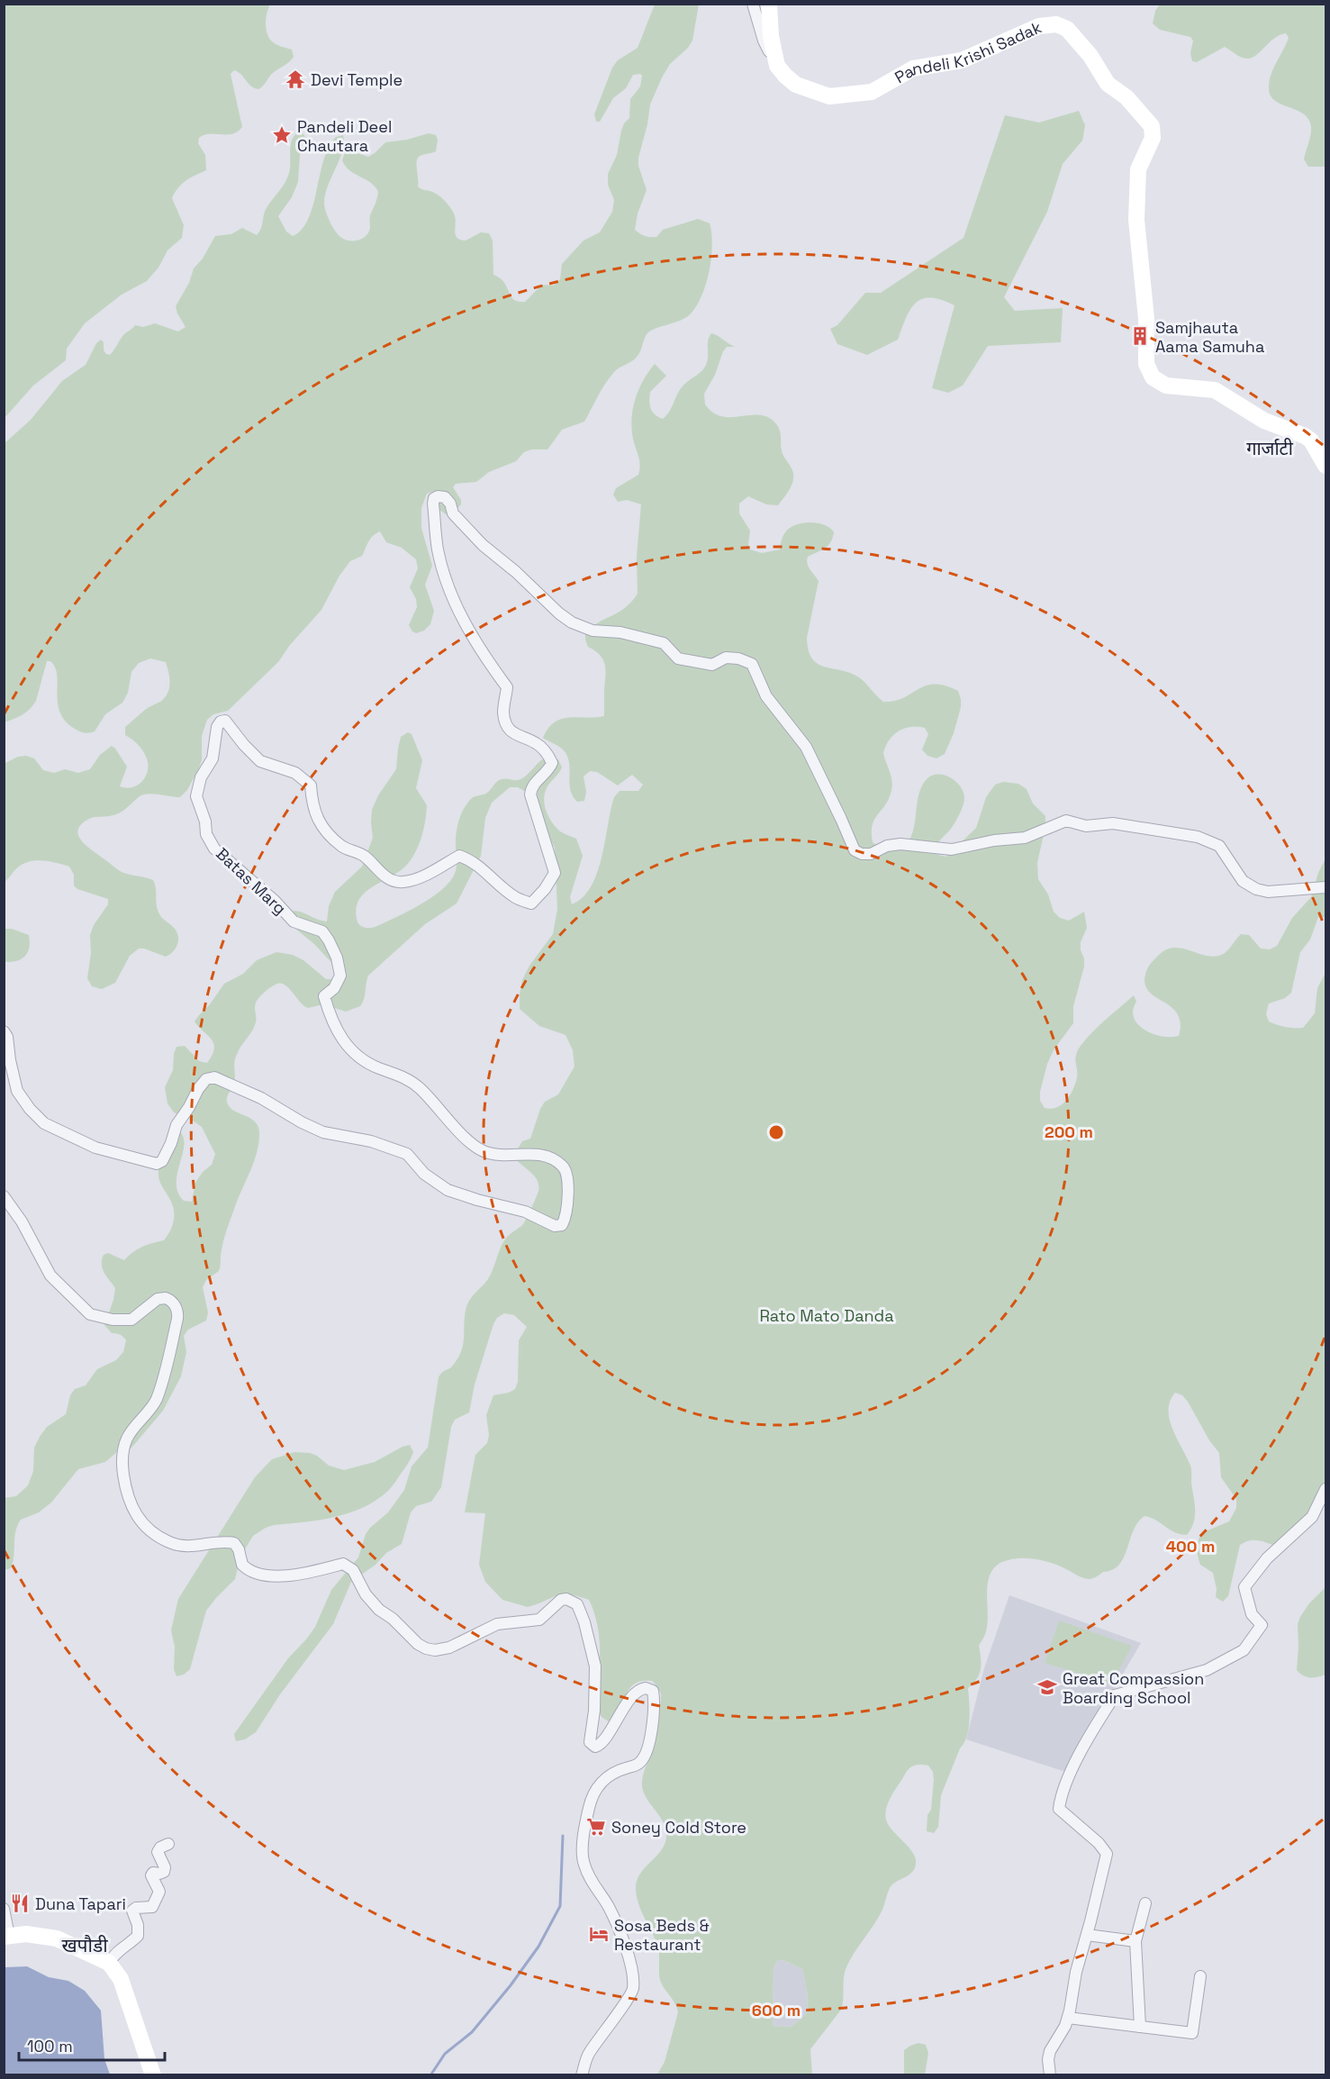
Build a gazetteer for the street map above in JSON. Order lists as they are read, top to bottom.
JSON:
{
  "streets": {
    "street": ["Pandeli Krishi Sadak", "Batas Marg"]
  },
  "districts": ["गार्जाटी", "खपौडी"],
  "parks": ["Rato Mato Danda"],
  "places": {
    "temple": ["Devi Temple"],
    "place": ["Pandeli Deel Chautara"],
    "building": ["Samjhauta Aama Samuha"],
    "school or university": ["Great Compassion Boarding School"],
    "supermarket": ["Soney Cold Store"],
    "restaurant": ["Duna Tapari"],
    "hotel": ["Sosa Beds & Restaurant"]
  },
  "scale_bar": "100 m",
  "rings": ["200 m", "400 m", "600 m"]
}
